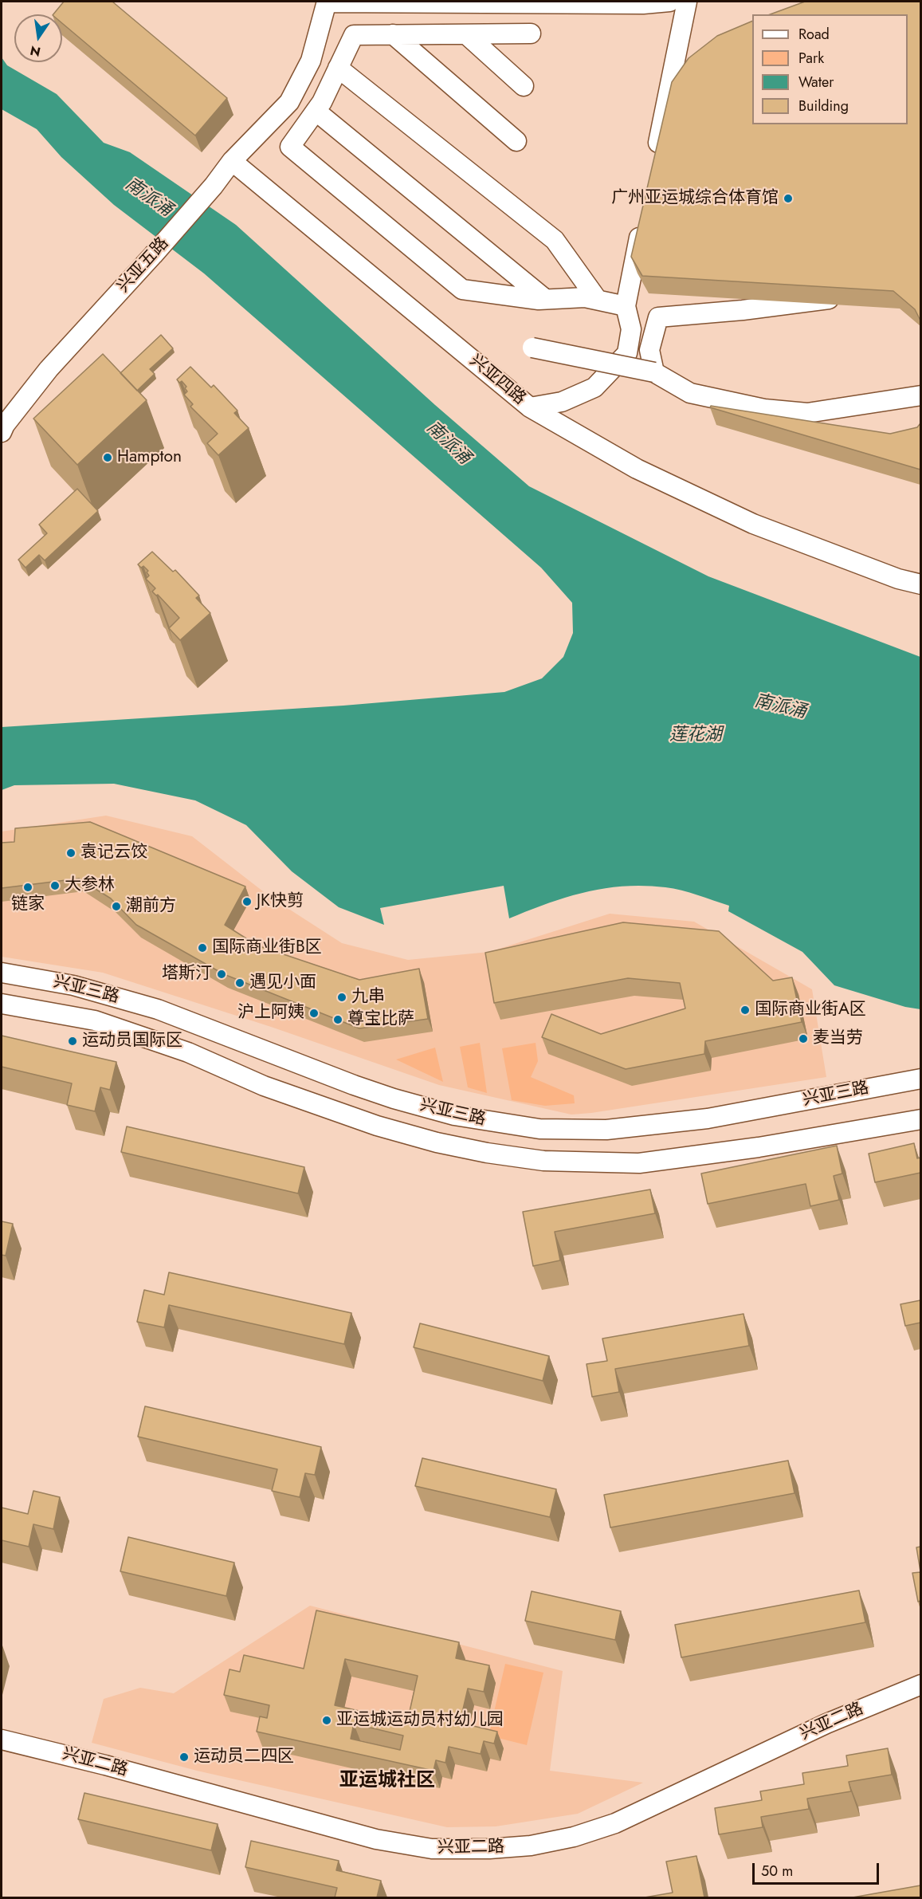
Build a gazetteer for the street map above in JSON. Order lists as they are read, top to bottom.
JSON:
{
  "streets": {
    "street": [
      "兴亚五路",
      "兴亚四路",
      "兴亚三路",
      "兴亚二路"
    ]
  },
  "crossings": [
    ["兴亚五路", "兴亚四路"]
  ],
  "districts": ["亚运城社区"],
  "water": ["南派涌", "莲花湖"],
  "places": [
    "广州亚运城综合体育馆",
    "Hampton",
    "袁记云饺",
    "大参林",
    "链家",
    "JK快剪",
    "潮前方",
    "国际商业街B区",
    "塔斯汀",
    "遇见小面",
    "九串",
    "国际商业街A区",
    "沪上阿姨",
    "尊宝比萨",
    "麦当劳",
    "运动员国际区",
    "亚运城运动员村幼儿园",
    "运动员二四区"
  ],
  "legend": [
    "Road",
    "Park",
    "Water",
    "Building"
  ],
  "scale_bar": "50 m",
  "north": "bottom"
}
